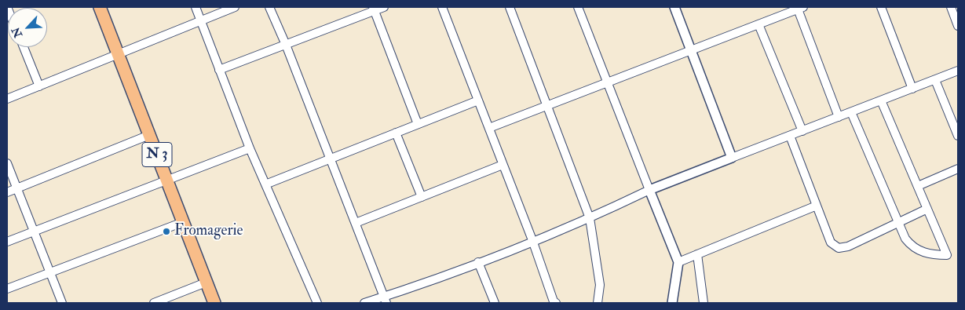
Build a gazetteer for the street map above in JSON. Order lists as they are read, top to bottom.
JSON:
{
  "streets": {
    "main road": ["N 3"]
  },
  "places": ["Fromagerie"],
  "north": "bottom left"
}
